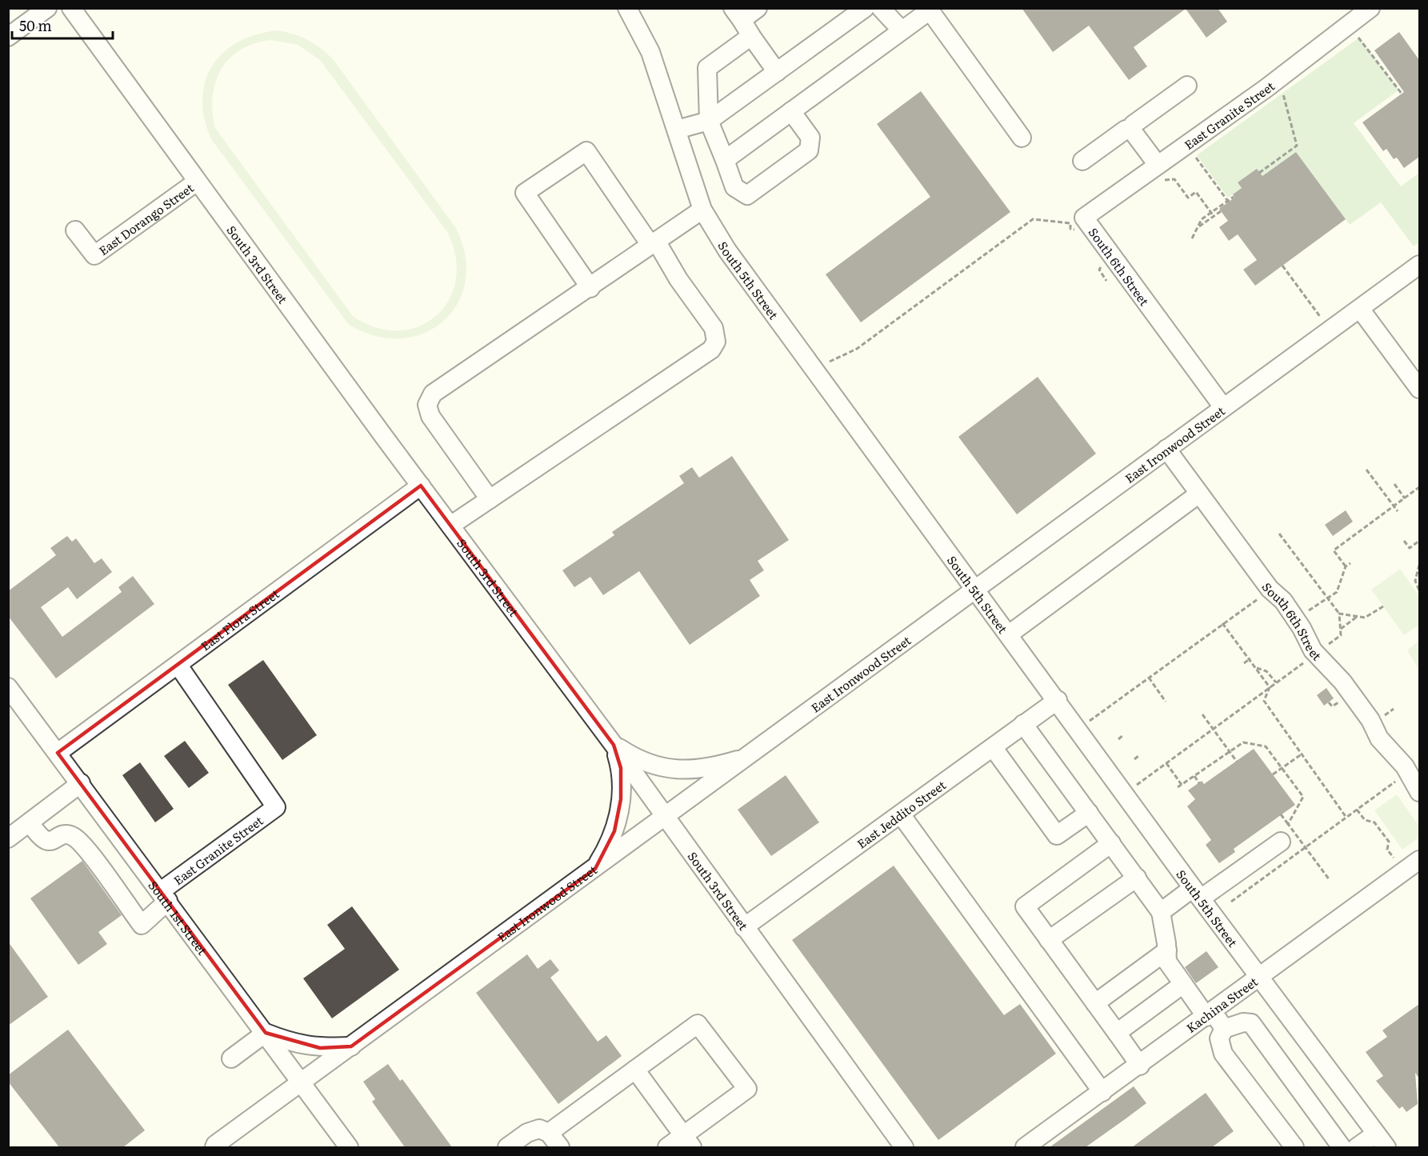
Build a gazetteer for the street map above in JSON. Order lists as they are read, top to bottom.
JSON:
{
  "streets": {
    "street": [
      "East Granite Street",
      "East Dorango Street",
      "South 3rd Street",
      "South 6th Street",
      "South 5th Street",
      "East Ironwood Street",
      "East Flora Street",
      "East Jeddito Street",
      "South 1st Street",
      "Kachina Street"
    ]
  },
  "crossings": [
    ["East Granite Street", "South 6th Street"],
    ["East Granite Street", "East Flora Street"],
    ["East Granite Street", "South 1st Street"],
    ["East Dorango Street", "South 3rd Street"],
    ["South 3rd Street", "East Ironwood Street"],
    ["South 3rd Street", "East Flora Street"],
    ["South 3rd Street", "East Jeddito Street"],
    ["South 6th Street", "East Ironwood Street"],
    ["South 5th Street", "East Ironwood Street"],
    ["South 5th Street", "East Jeddito Street"],
    ["South 5th Street", "Kachina Street"],
    ["East Ironwood Street", "South 1st Street"],
    ["East Flora Street", "South 1st Street"]
  ],
  "scale_bar": "50 m"
}
